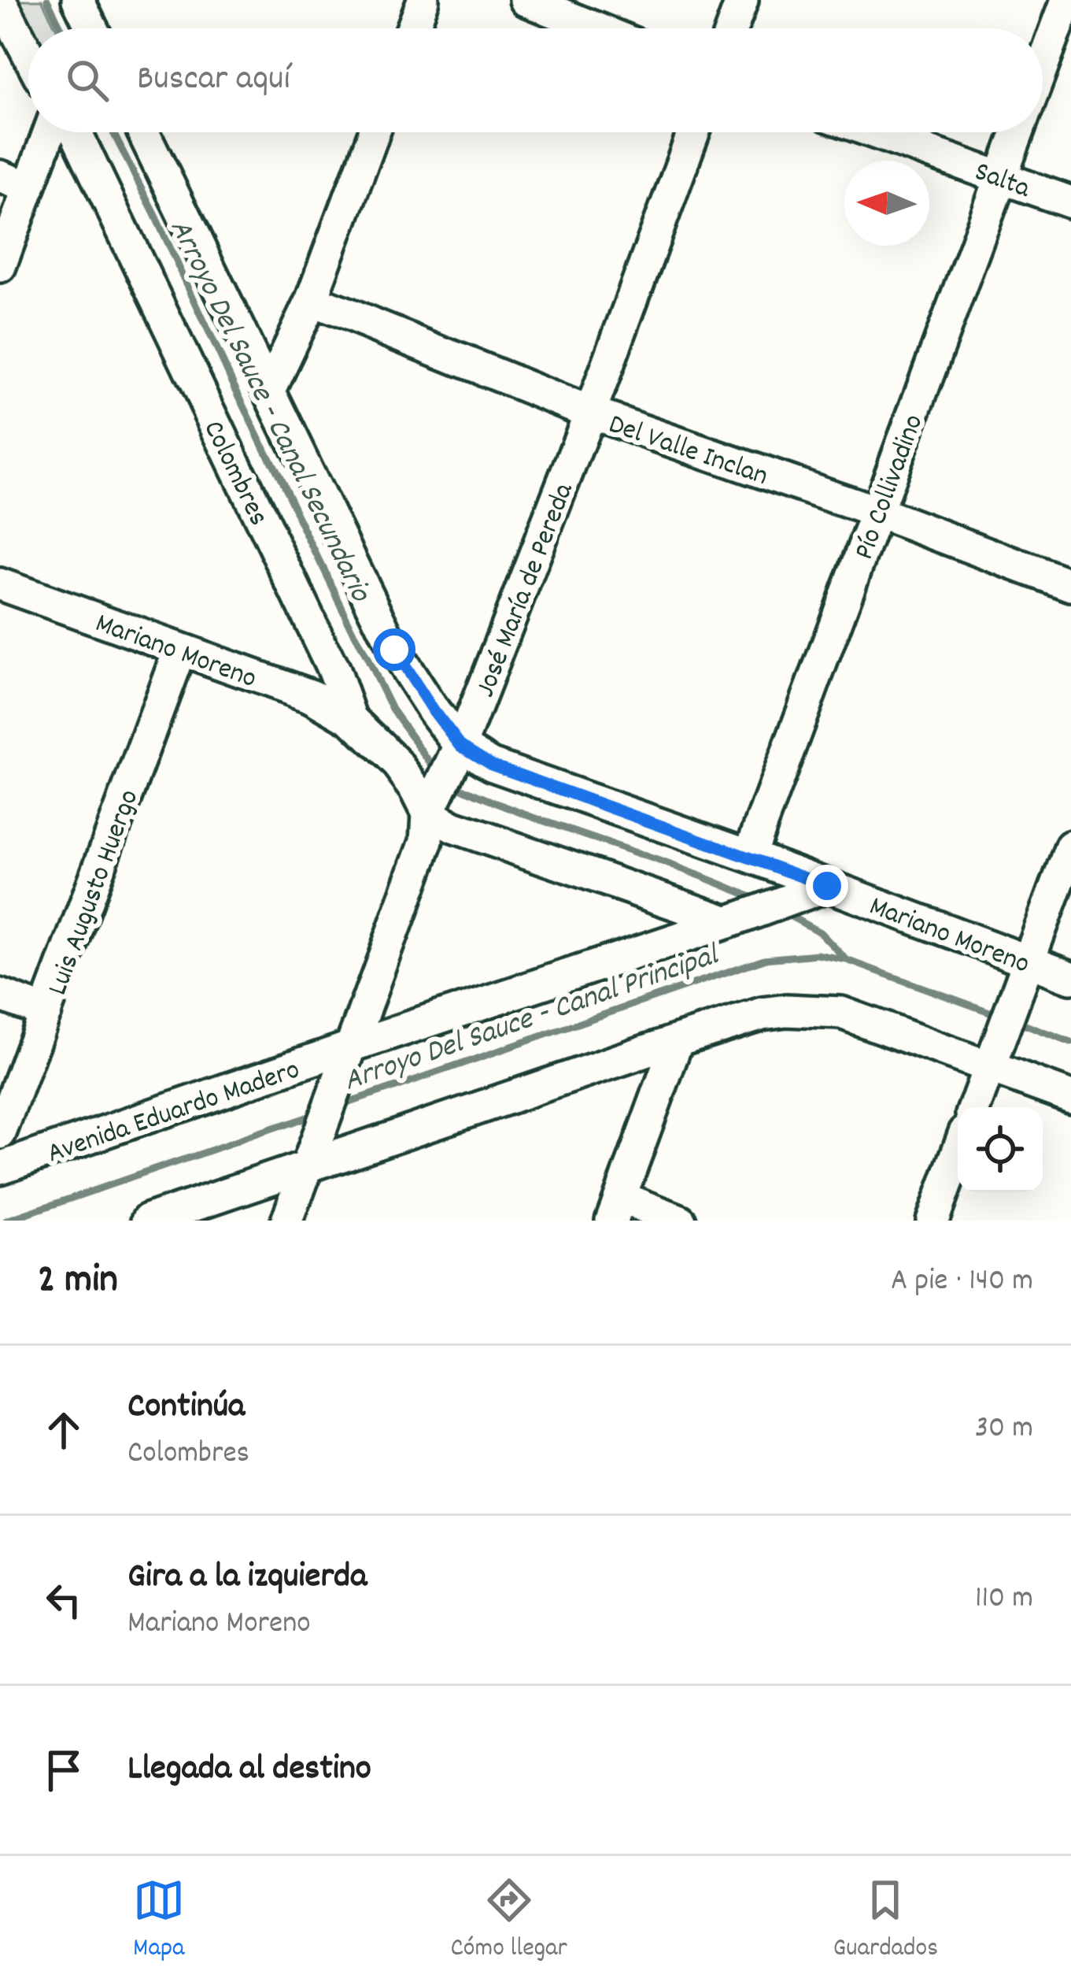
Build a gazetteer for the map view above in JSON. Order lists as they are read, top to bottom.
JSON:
{
  "streets": {
    "street": [
      "Salta",
      "Del Valle Inclan",
      "Colombres",
      "Pío Collivadino",
      "José María de Pereda",
      "Mariano Moreno",
      "Luis Augusto Huergo",
      "Avenida Eduardo Madero"
    ]
  },
  "crossings": [
    ["Salta", "Pío Collivadino"],
    ["Del Valle Inclan", "Pío Collivadino"],
    ["Del Valle Inclan", "José María de Pereda"],
    ["Colombres", "José María de Pereda"],
    ["Colombres", "Mariano Moreno"],
    ["Pío Collivadino", "Mariano Moreno"],
    ["José María de Pereda", "Mariano Moreno"],
    ["José María de Pereda", "Avenida Eduardo Madero"],
    ["Mariano Moreno", "Luis Augusto Huergo"],
    ["Mariano Moreno", "Avenida Eduardo Madero"]
  ],
  "water": ["Arroyo Del Sauce - Canal Secundario", "Arroyo Del Sauce - Canal Principal"],
  "north": "left",
  "page": {
    "search": "Buscar aquí",
    "heading": ["2 min", "A pie · 140 m"],
    "list": [
      ["Continúa", "Colombres", "30 m"],
      ["Gira a la izquierda", "Mariano Moreno", "110 m"],
      "Llegada al destino"
    ],
    "nav": ["Mapa", "Cómo llegar", "Guardados"]
  }
}
